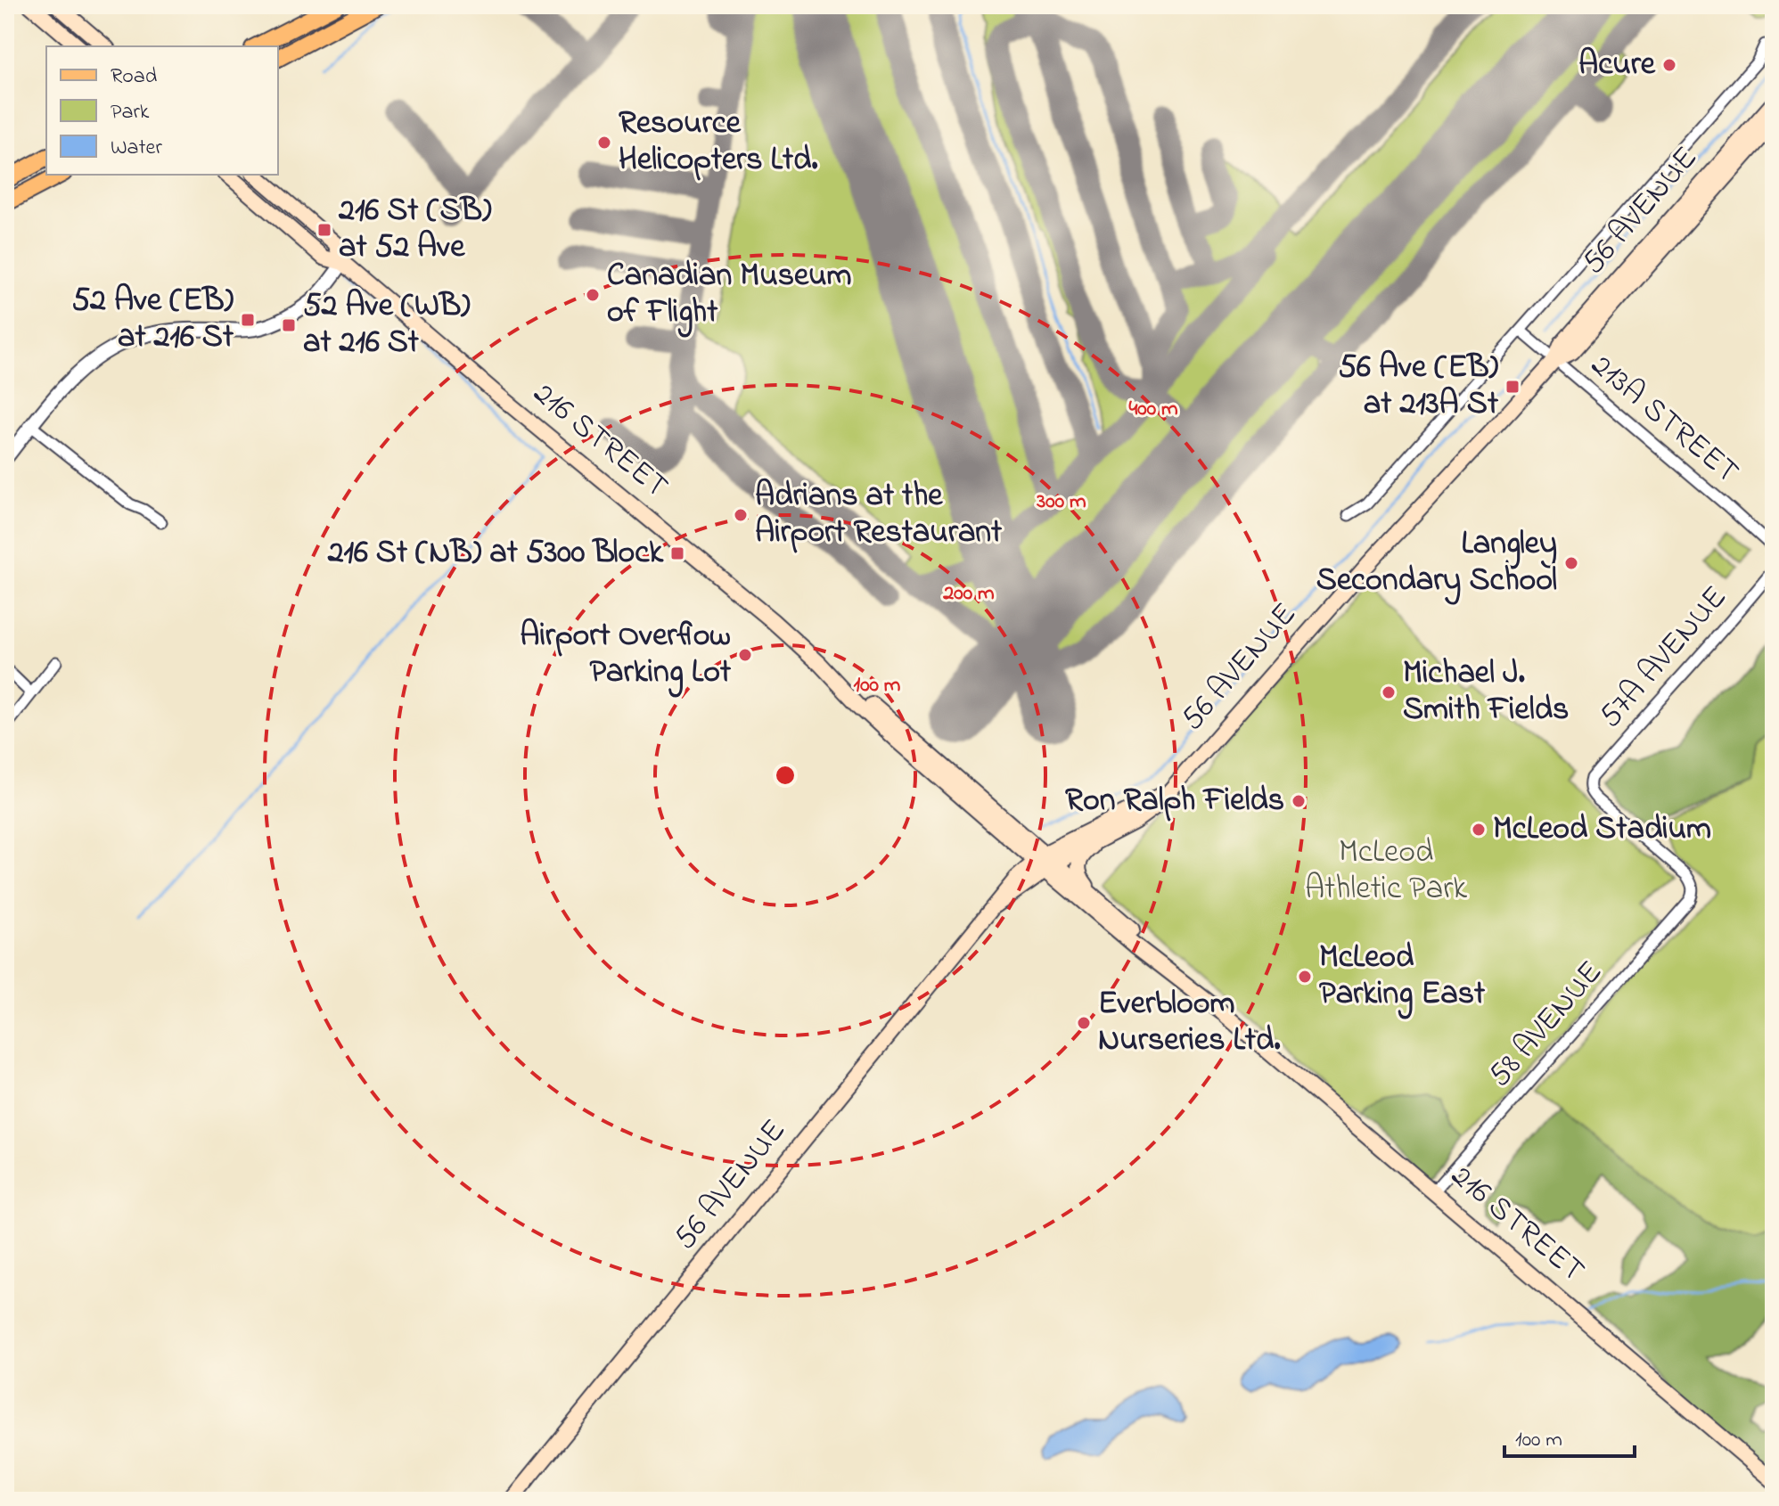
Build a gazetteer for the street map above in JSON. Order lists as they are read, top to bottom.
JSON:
{
  "streets": {
    "main road": ["56 AVENUE", "216 STREET"],
    "street": ["213A STREET", "57A AVENUE", "58 AVENUE"]
  },
  "crossings": [
    ["56 AVENUE", "213A STREET"],
    ["56 AVENUE", "216 STREET"],
    ["216 STREET", "58 AVENUE"],
    ["57A AVENUE", "58 AVENUE"]
  ],
  "parks": ["McLeod Athletic Park"],
  "places": {
    "other": [
      "Acure",
      "Resource Helicopters Ltd.",
      "Canadian Museum of Flight",
      "Adrians at the Airport Restaurant",
      "Langley Secondary School",
      "Airport Overflow Parking Lot",
      "Michael J. Smith Fields",
      "Ron Ralph Fields",
      "McLeod Stadium",
      "McLeod Parking East",
      "Everbloom Nurseries Ltd."
    ],
    "transit": [
      "216 St (SB) at 52 Ave",
      "52 Ave (EB) at 216 St",
      "52 Ave (WB) at 216 St",
      "56 Ave (EB) at 213A St",
      "216 St (NB) at 5300 Block"
    ]
  },
  "legend": ["Road", "Park", "Water"],
  "scale_bar": "100 m",
  "rings": [
    "400 m",
    "300 m",
    "200 m",
    "100 m"
  ]
}
